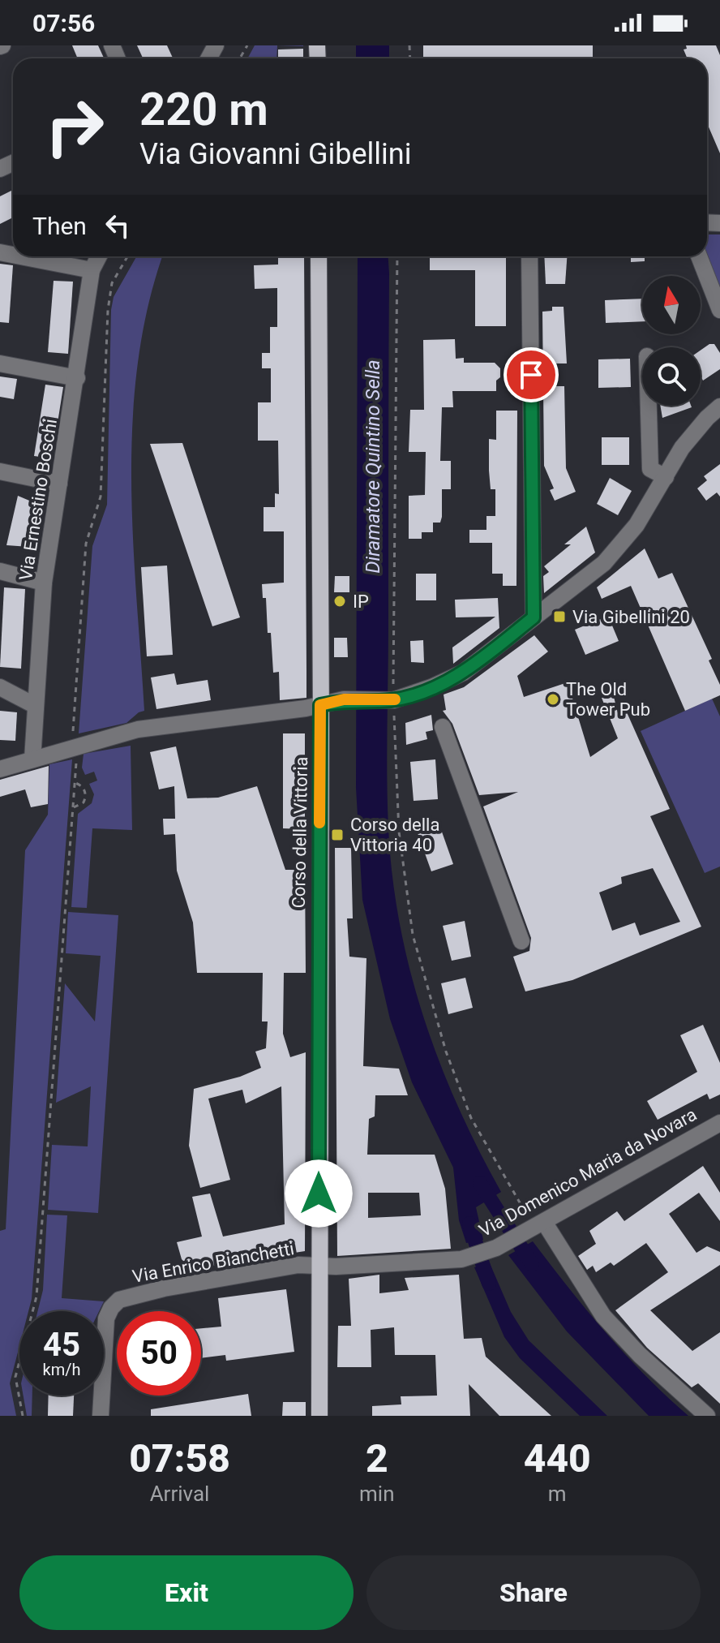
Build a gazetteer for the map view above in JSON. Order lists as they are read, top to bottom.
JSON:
{
  "streets": {
    "main road": ["Corso della Vittoria"],
    "street": ["Via Ernestino Boschi", "Via Domenico Maria da Novara", "Via Enrico Bianchetti"]
  },
  "crossings": [
    ["Corso della Vittoria", "Via Domenico Maria da Novara"],
    ["Corso della Vittoria", "Via Enrico Bianchetti"],
    ["Via Domenico Maria da Novara", "Via Enrico Bianchetti"]
  ],
  "water": ["Diramatore Quintino Sella"],
  "places": {
    "other": ["IP", "The Old Tower Pub"],
    "transit": ["Via Gibellini 20", "Corso della Vittoria 40"]
  },
  "north": "top",
  "page": {
    "status": "07:56",
    "turn": ["220 m", "Via Giovanni Gibellini"],
    "then": "Then",
    "speed": "45 km/h",
    "limit": "50",
    "eta": [
      "07:58",
      "Arrival",
      "2",
      "min",
      "440",
      "m"
    ],
    "buttons": ["Exit", "Share"]
  }
}
